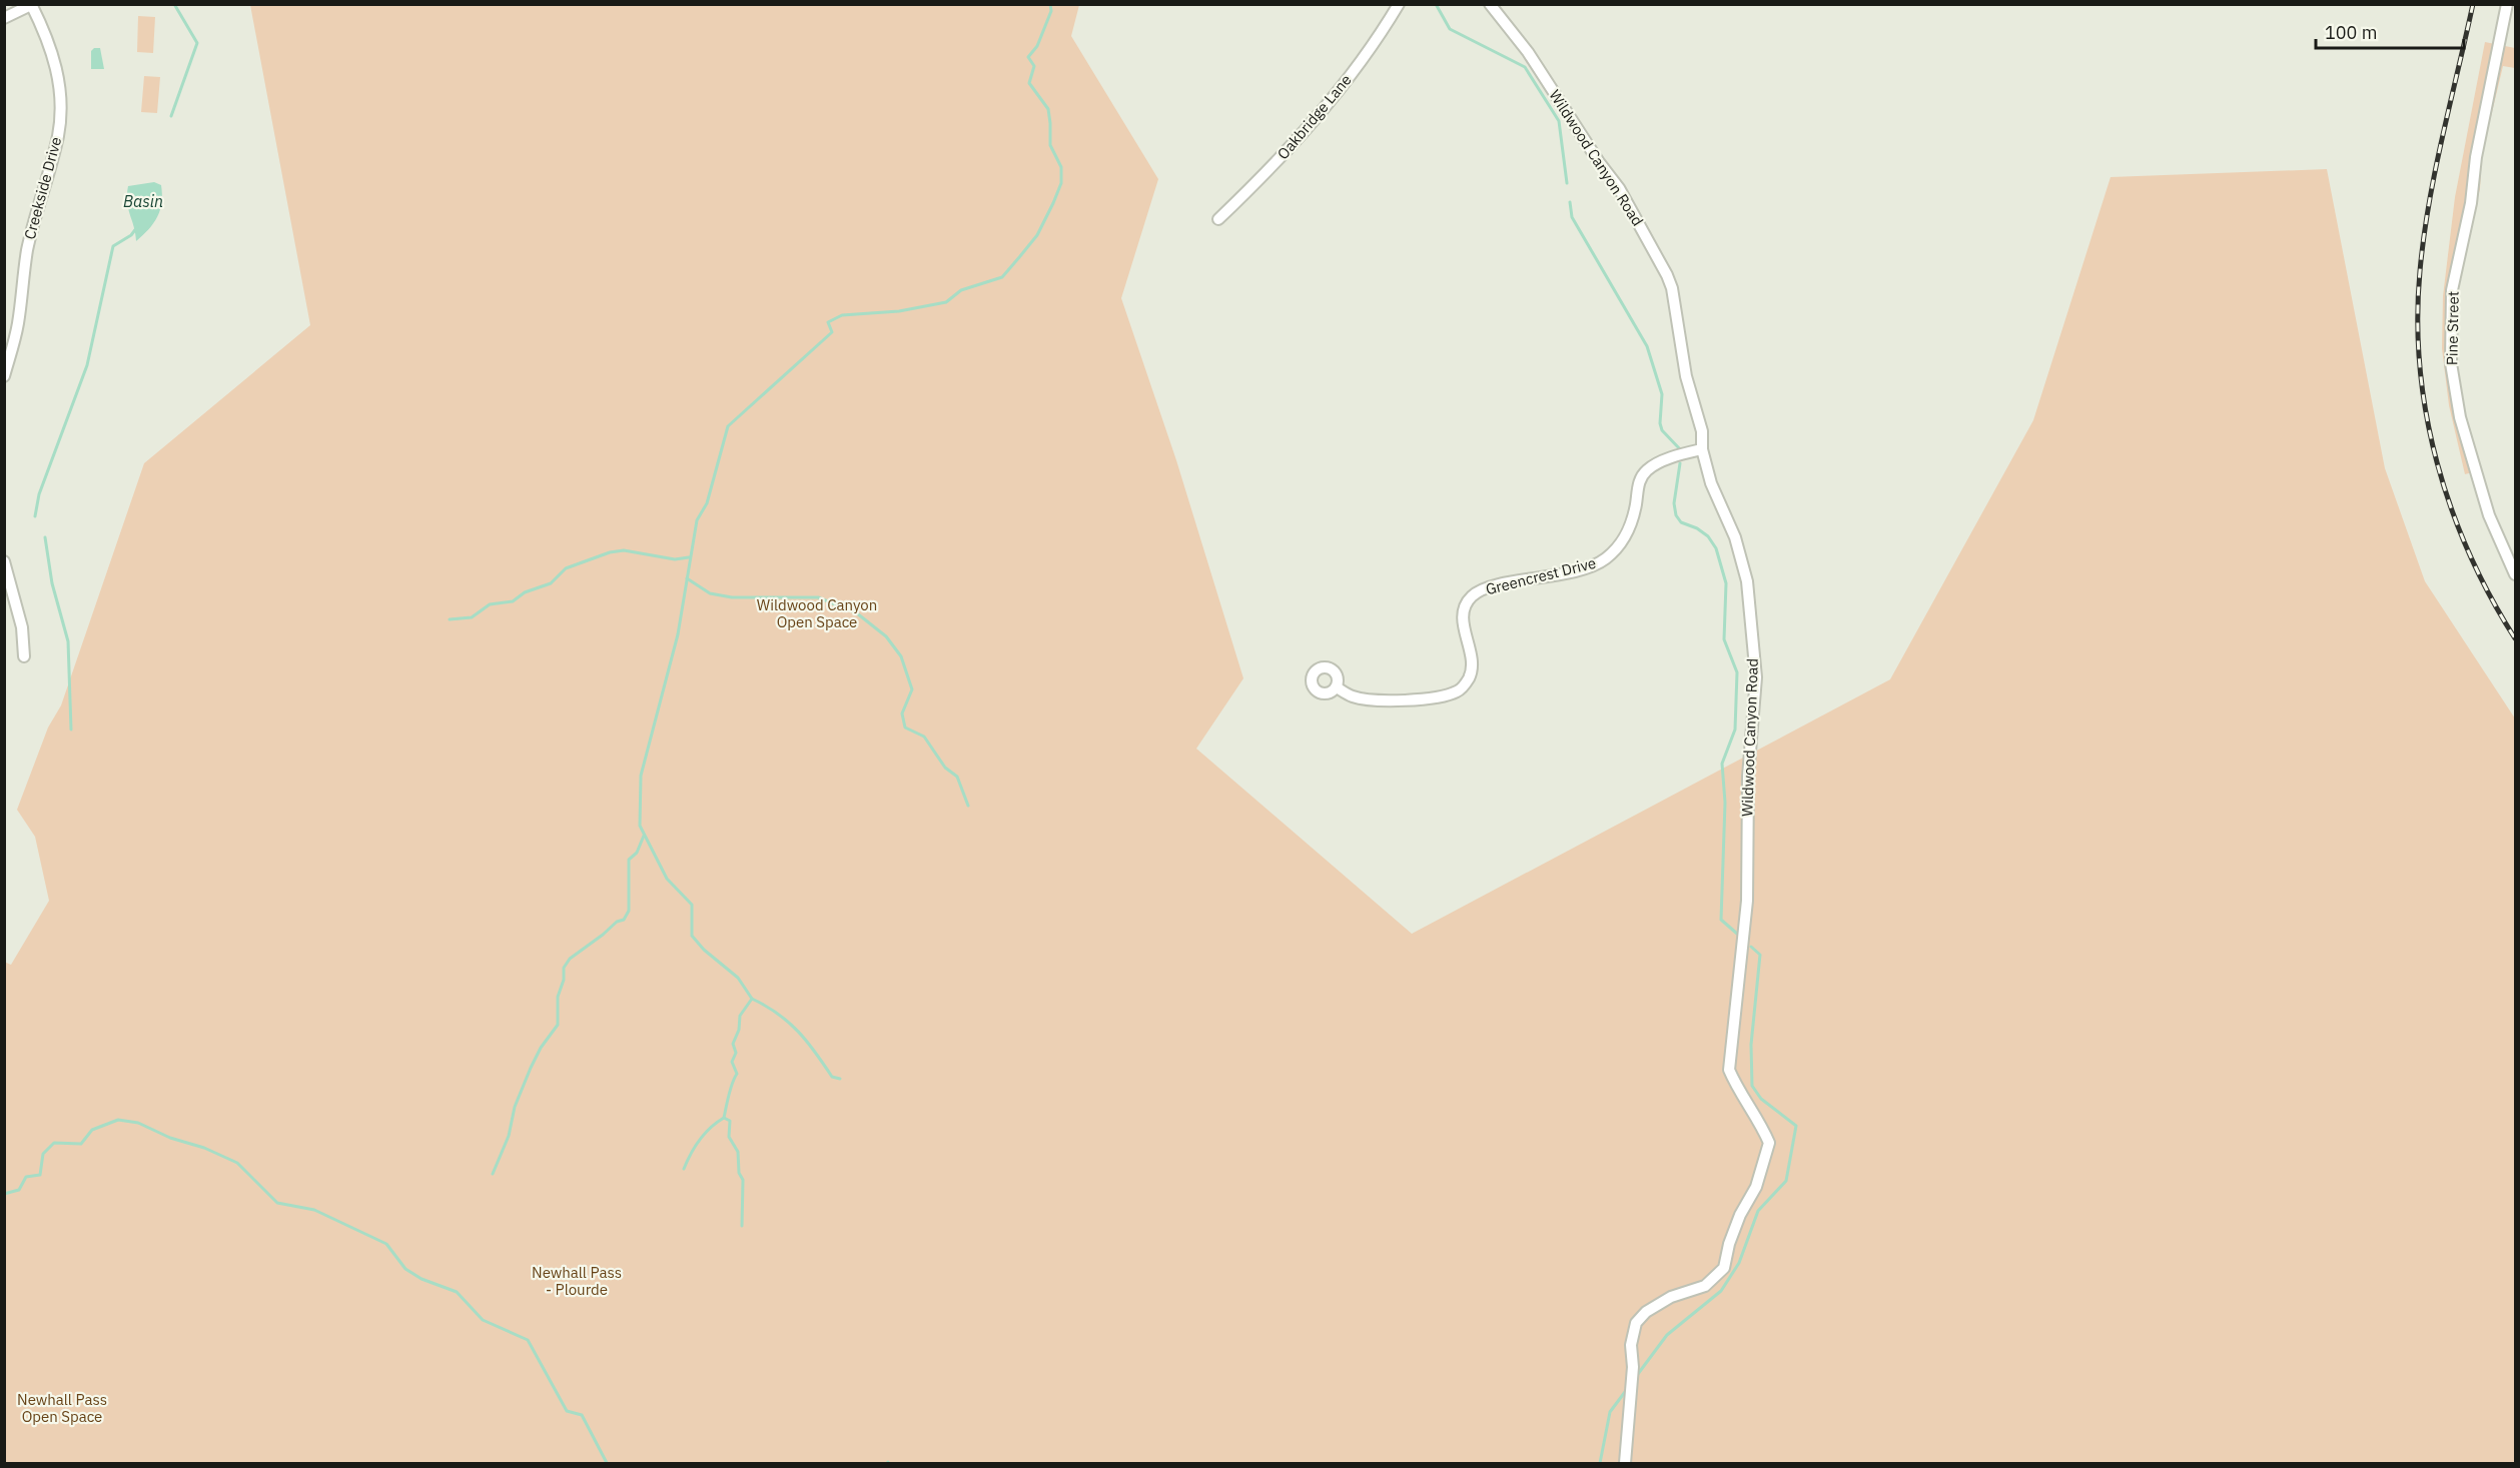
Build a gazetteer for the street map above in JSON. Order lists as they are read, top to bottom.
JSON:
{
  "streets": {
    "street": [
      "Oakbridge Lane",
      "Wildwood Canyon Road",
      "Creekside Drive",
      "Pine Street",
      "Greencrest Drive"
    ]
  },
  "crossings": [
    ["Wildwood Canyon Road", "Greencrest Drive"]
  ],
  "water": ["Basin"],
  "parks": ["Wildwood Canyon Open Space", "Newhall Pass - Plourde", "Newhall Pass Open Space"],
  "scale_bar": "100 m"
}
